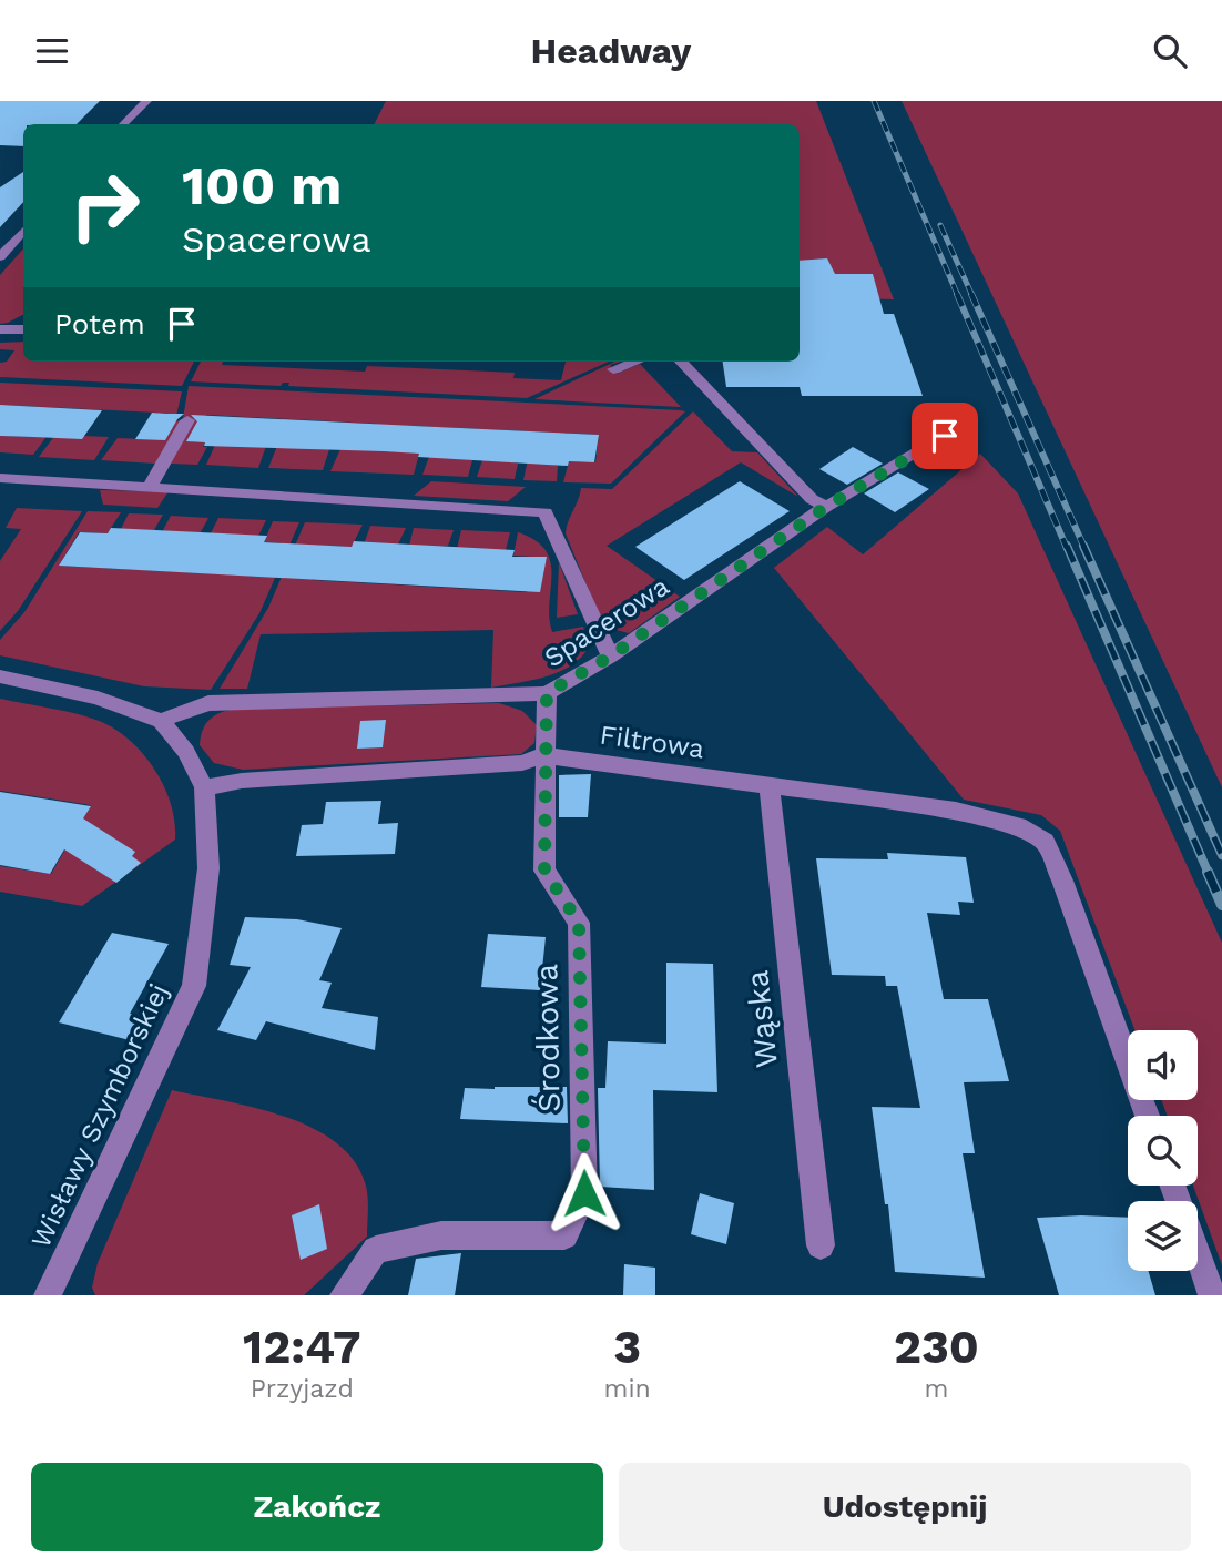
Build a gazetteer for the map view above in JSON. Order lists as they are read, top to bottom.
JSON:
{
  "streets": {
    "street": [
      "Spacerowa",
      "Filtrowa",
      "Wąska",
      "Środkowa",
      "Wisławy Szymborskiej"
    ]
  },
  "crossings": [
    ["Spacerowa", "Środkowa"],
    ["Spacerowa", "Wisławy Szymborskiej"],
    ["Filtrowa", "Wąska"],
    ["Filtrowa", "Środkowa"],
    ["Filtrowa", "Wisławy Szymborskiej"]
  ],
  "page": {
    "header": "Headway",
    "turn": ["100 m", "Spacerowa"],
    "then": "Potem",
    "eta": [
      "12:47",
      "Przyjazd",
      "3",
      "min",
      "230",
      "m"
    ],
    "buttons": ["Zakończ", "Udostępnij"]
  }
}
